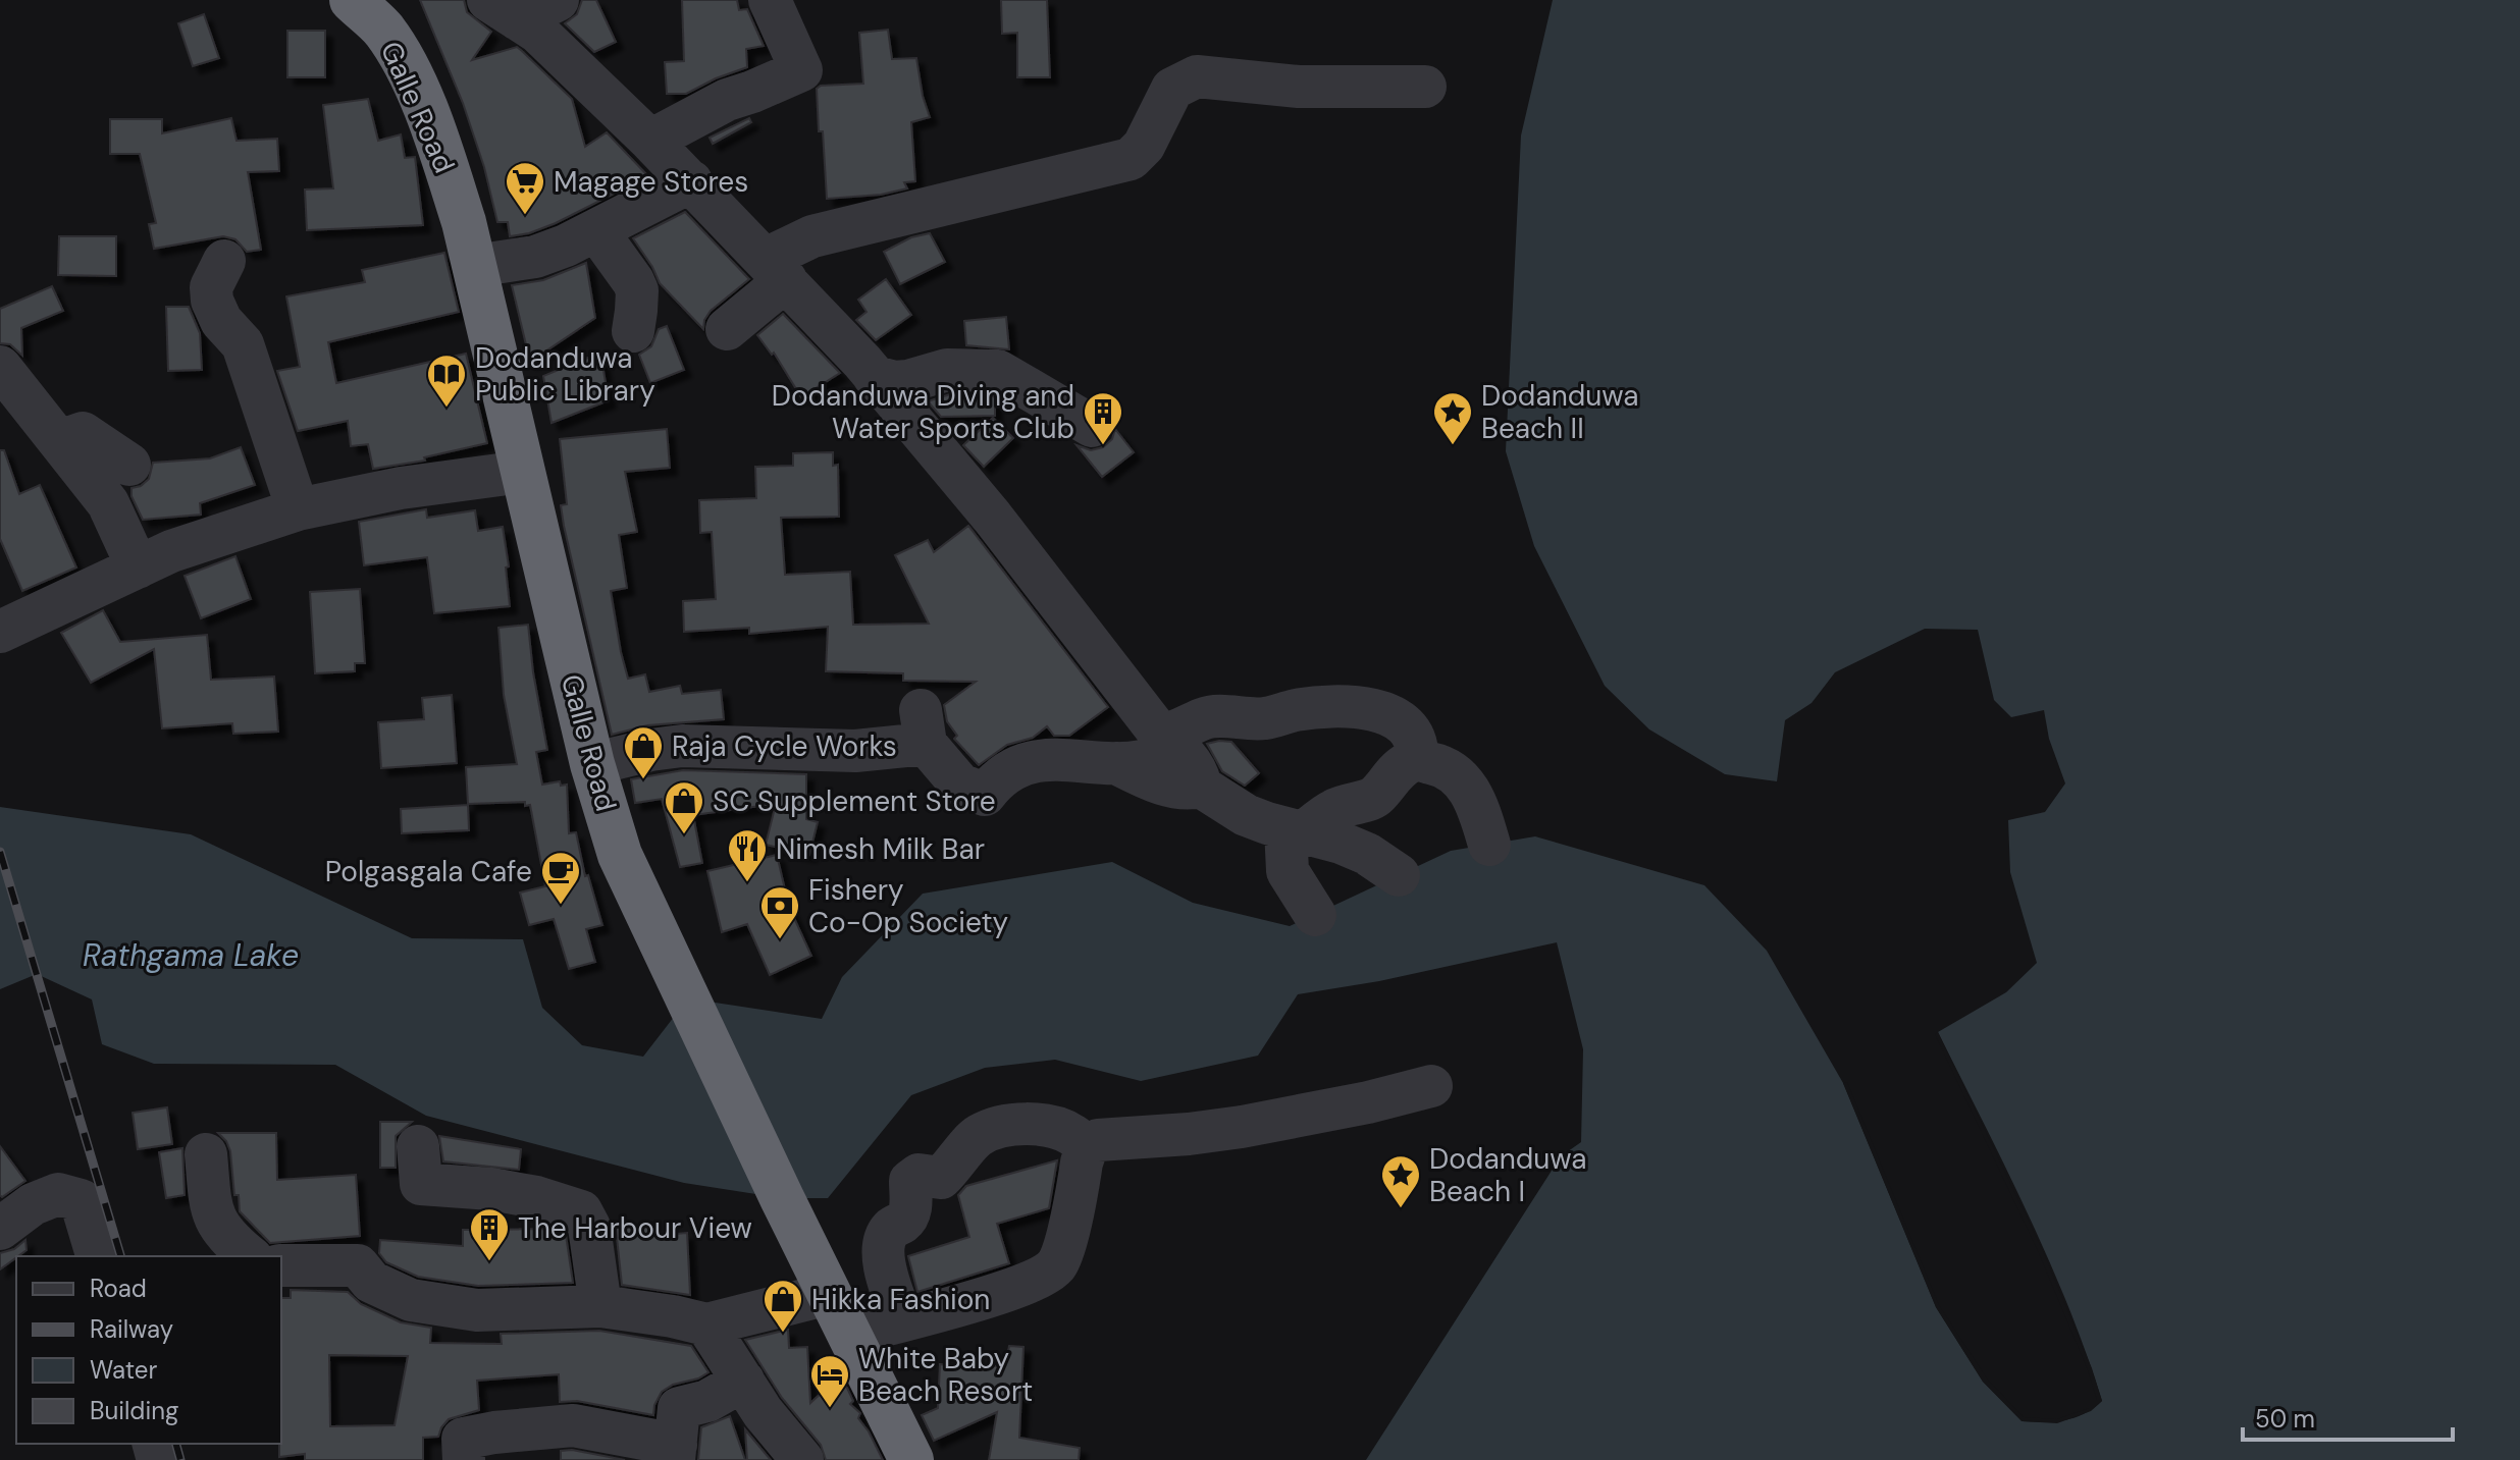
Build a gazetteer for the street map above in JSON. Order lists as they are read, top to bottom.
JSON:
{
  "streets": {
    "highway": ["Galle Road"]
  },
  "water": ["Rathgama Lake"],
  "places": {
    "supermarket": ["Magage Stores"],
    "library": ["Dodanduwa Public Library"],
    "building": ["Dodanduwa Diving and Water Sports Club", "The Harbour View"],
    "place": ["Dodanduwa Beach II", "Dodanduwa Beach I"],
    "shop": ["Raja Cycle Works", "SC Supplement Store", "Hikka Fashion"],
    "restaurant": ["Nimesh Milk Bar"],
    "cafe": ["Polgasgala Cafe"],
    "bank": ["Fishery Co-Op Society"],
    "hotel": ["White Baby Beach Resort"]
  },
  "legend": [
    "Road",
    "Railway",
    "Water",
    "Building"
  ],
  "scale_bar": "50 m"
}
